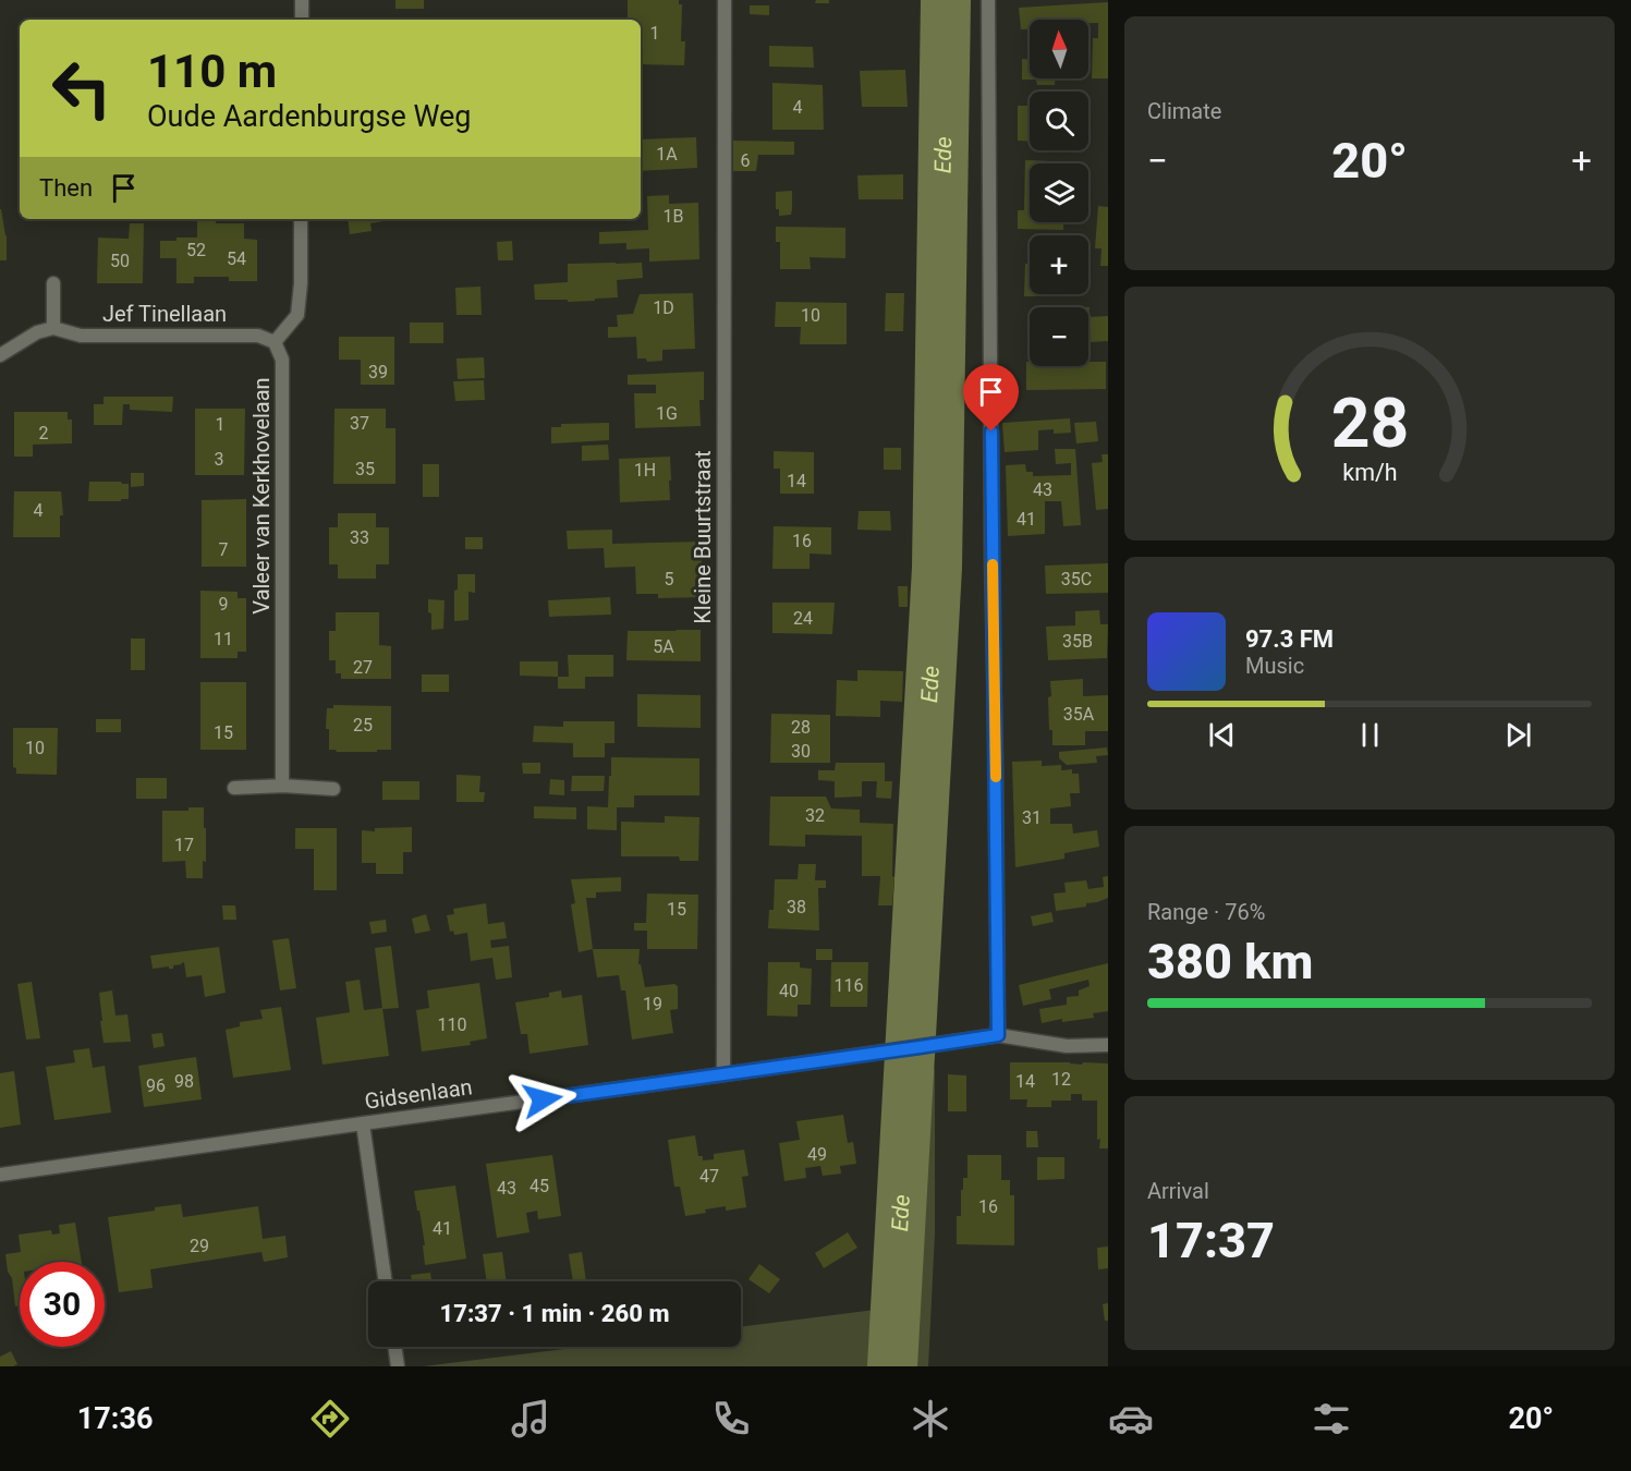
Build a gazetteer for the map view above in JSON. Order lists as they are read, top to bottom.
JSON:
{
  "streets": {
    "street": [
      "Jef Tinellaan",
      "Valeer van Kerkhovelaan",
      "Kleine Buurtstraat",
      "Gidsenlaan"
    ]
  },
  "crossings": [
    ["Jef Tinellaan", "Valeer van Kerkhovelaan"],
    ["Kleine Buurtstraat", "Gidsenlaan"]
  ],
  "water": ["Ede"],
  "house_numbers": [
    "1",
    "4",
    "1A",
    "6",
    "1B",
    "52",
    "54",
    "50",
    "1D",
    "10",
    "39",
    "1G",
    "37",
    "1",
    "2",
    "3",
    "35",
    "1H",
    "14",
    "43",
    "4",
    "41",
    "33",
    "16",
    "7",
    "5",
    "35C",
    "9",
    "24",
    "11",
    "35B",
    "5A",
    "27",
    "35A",
    "25",
    "28",
    "15",
    "10",
    "30",
    "32",
    "31",
    "17",
    "38",
    "15",
    "116",
    "40",
    "19",
    "110",
    "12",
    "98",
    "14",
    "96",
    "49",
    "47",
    "45",
    "43",
    "16",
    "41",
    "29"
  ],
  "north": "top",
  "page": {
    "tile": [
      "Climate",
      ["Range · 76%", "380 km"],
      ["Arrival", "17:37"]
    ],
    "map_buttons": ["+", "−"],
    "turn": ["110 m", "Oude Aardenburgse Weg"],
    "heat": ["−", "20°", "+"],
    "then": "Then",
    "song": ["97.3 FM", "Music"],
    "limit": "30",
    "trip": "17:37 · 1 min · 260 m",
    "tabs": ["17:36", "20°"],
    "gauge": ["28", "km/h"]
  }
}
